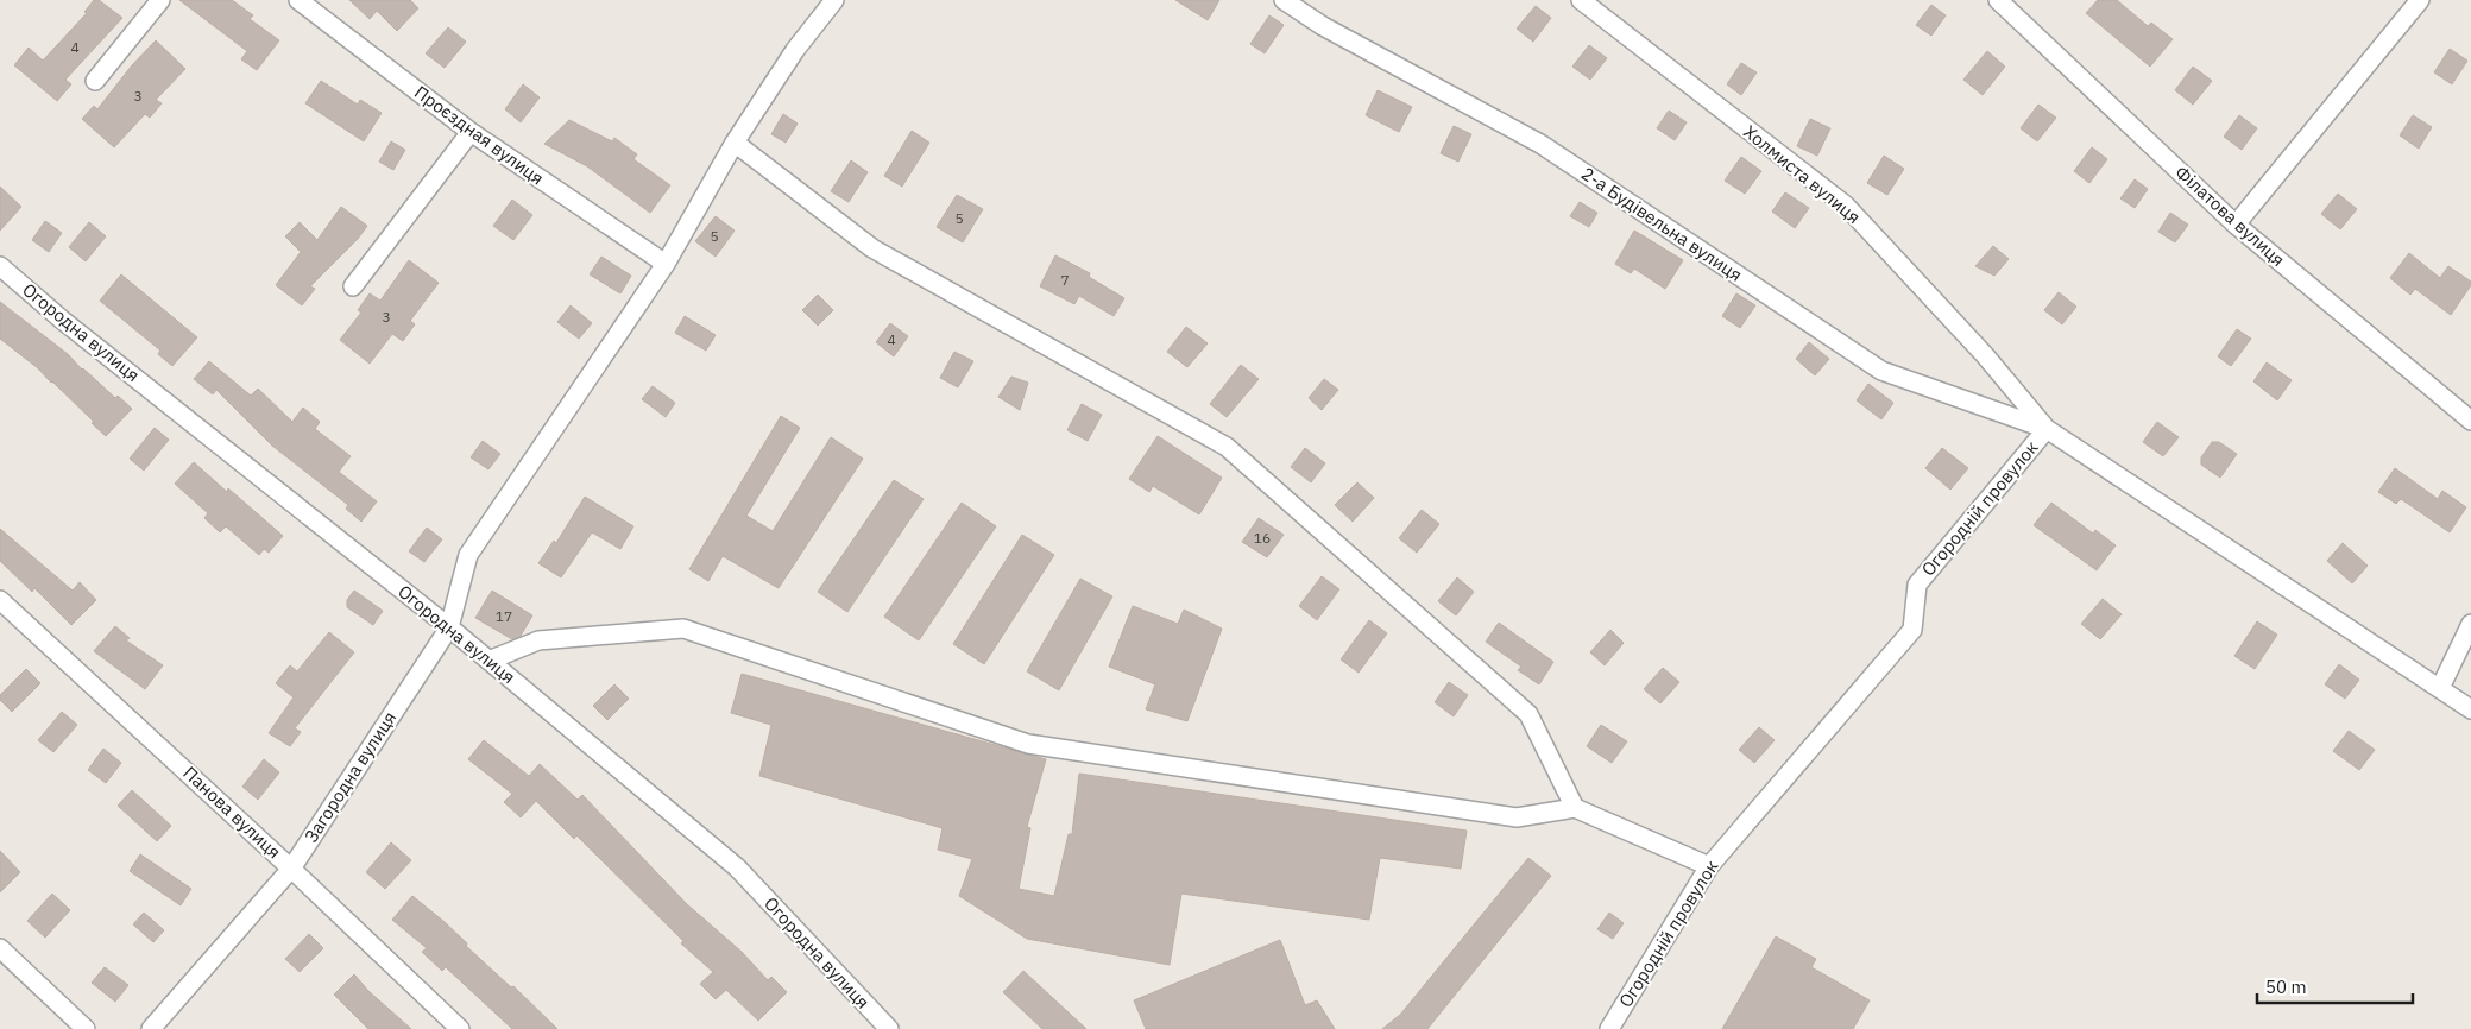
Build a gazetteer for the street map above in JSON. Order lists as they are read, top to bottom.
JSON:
{
  "streets": {
    "street": [
      "Проєздная вулиця",
      "Холмиста вулиця",
      "Філатова вулиця",
      "2-а Будівельна вулиця",
      "Огородна вулиця",
      "Огородній провулок",
      "Загородна вулиця",
      "Панова вулиця"
    ]
  },
  "crossings": [
    ["Проєздная вулиця", "Загородна вулиця"],
    ["Холмиста вулиця", "2-а Будівельна вулиця"],
    ["Холмиста вулиця", "Огородній провулок"],
    ["2-а Будівельна вулиця", "Огородній провулок"],
    ["Огородна вулиця", "Загородна вулиця"],
    ["Загородна вулиця", "Панова вулиця"]
  ],
  "house_numbers": [
    "4",
    "3",
    "5",
    "5",
    "7",
    "3",
    "4",
    "16",
    "17"
  ],
  "scale_bar": "50 m"
}
